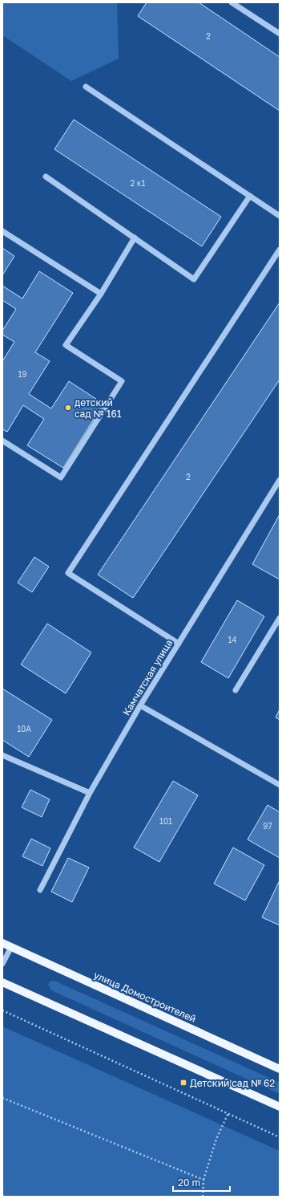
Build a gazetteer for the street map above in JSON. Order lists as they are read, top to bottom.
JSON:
{
  "streets": {
    "main road": ["улица Домостроителей"],
    "street": ["Камчатская улица"]
  },
  "places": {
    "other": ["детский сад № 161"],
    "transit": ["Детский сад № 62"]
  },
  "house_numbers": [
    "2",
    "2 к1",
    "19",
    "2",
    "14",
    "10А",
    "101",
    "97"
  ],
  "scale_bar": "20 m"
}
